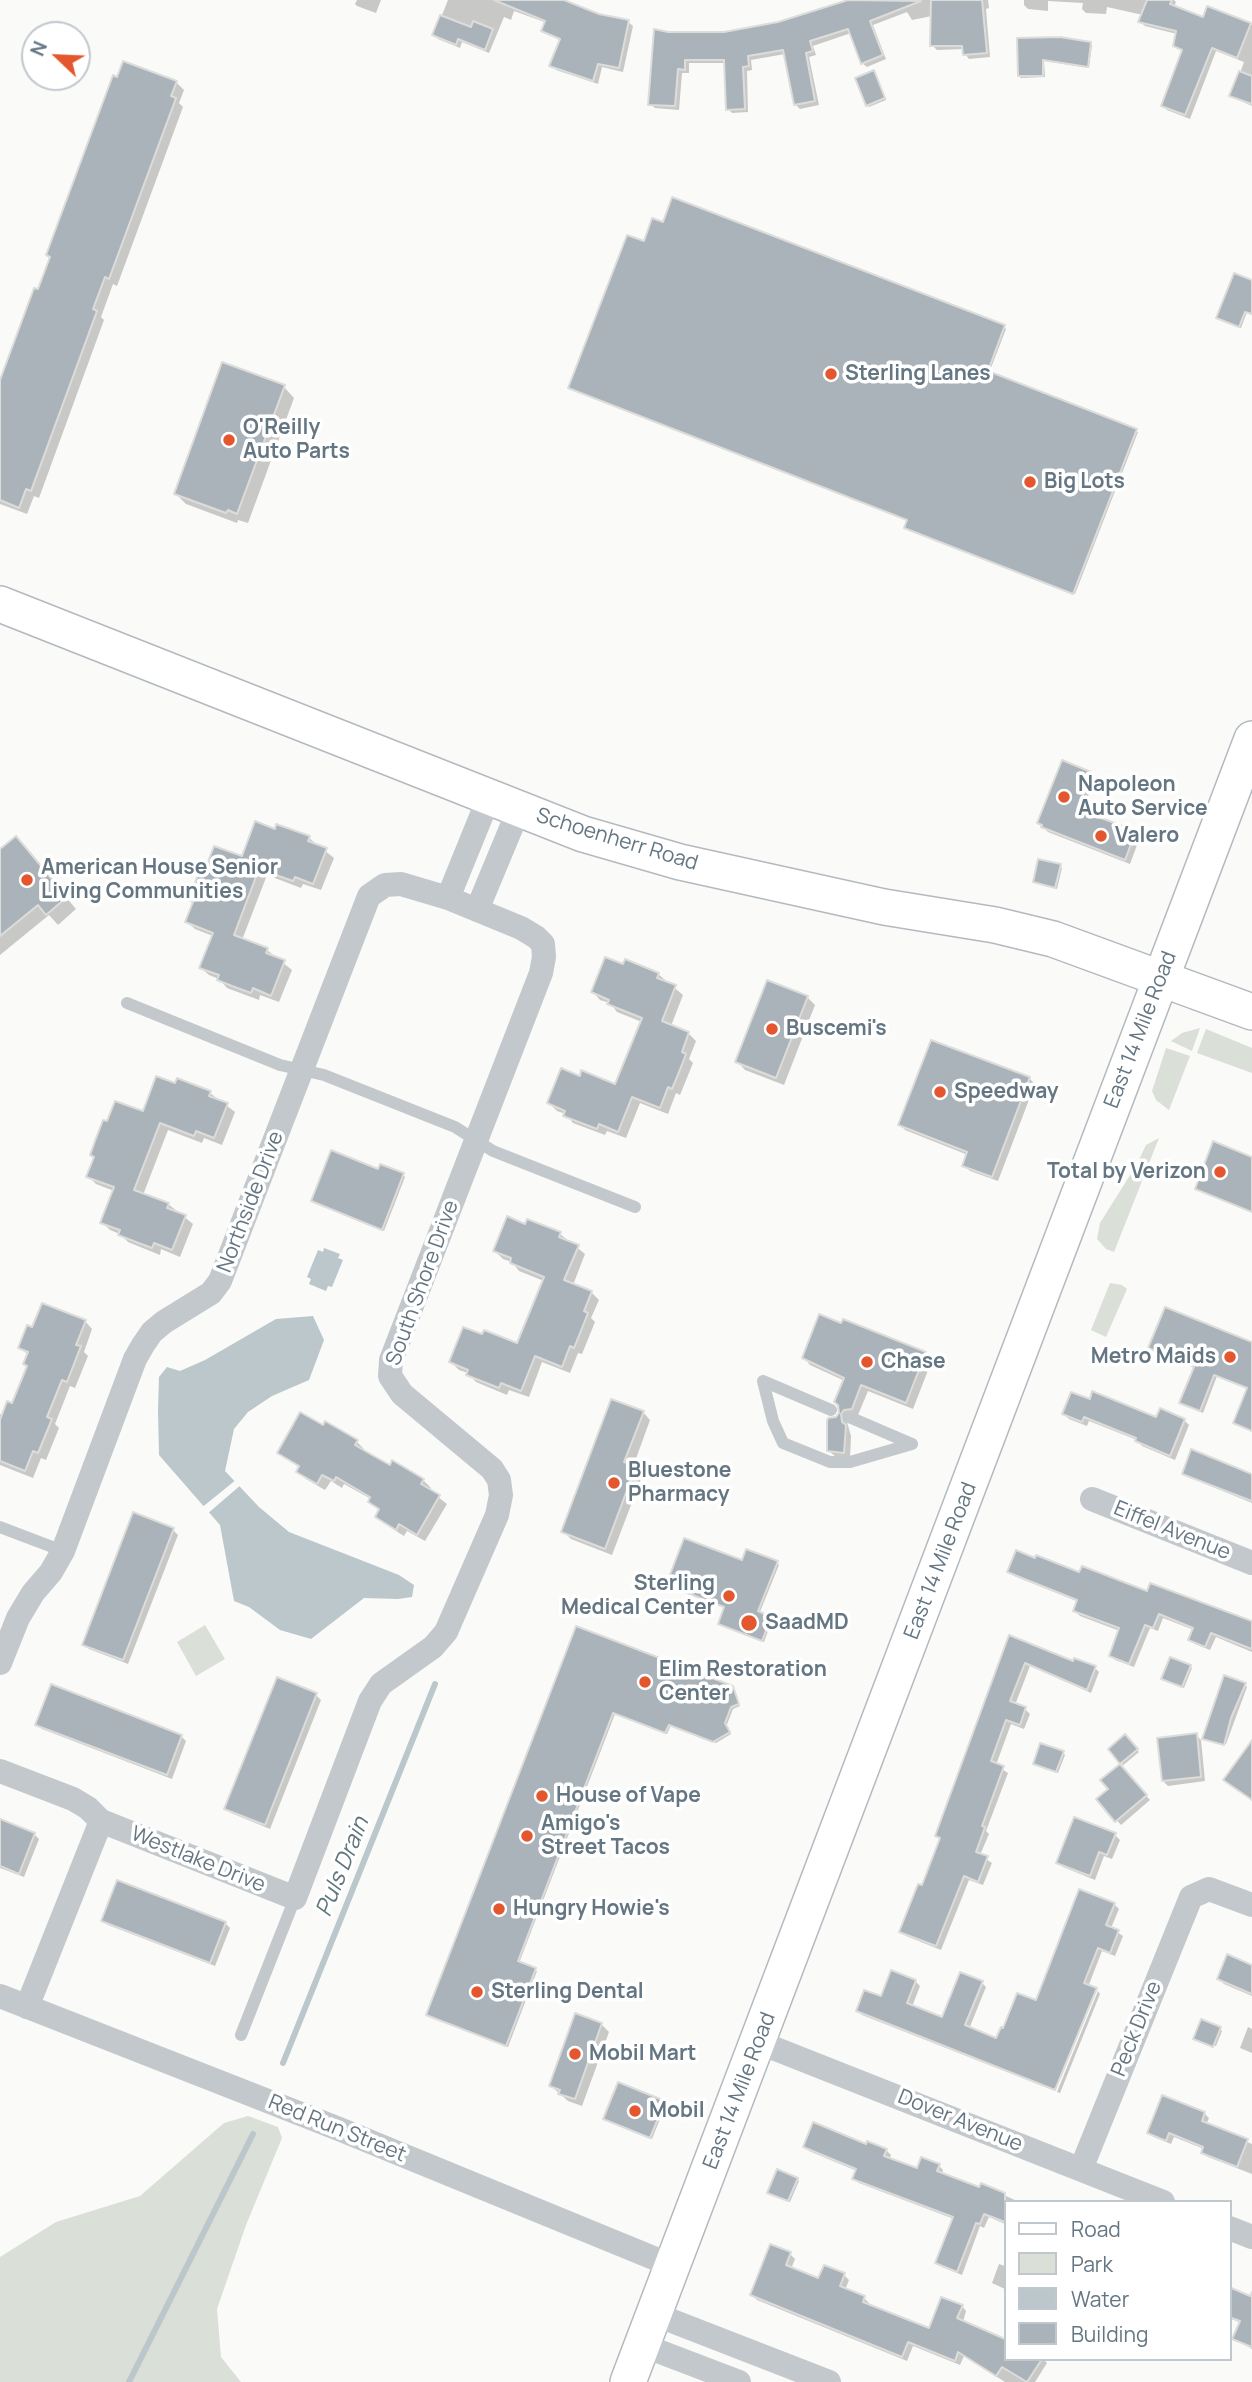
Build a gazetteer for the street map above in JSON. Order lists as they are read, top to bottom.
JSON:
{
  "streets": {
    "main road": ["Schoenherr Road", "East 14 Mile Road"],
    "street": [
      "Northside Drive",
      "South Shore Drive",
      "Eiffel Avenue",
      "Westlake Drive",
      "Peck Drive",
      "Dover Avenue",
      "Red Run Street"
    ]
  },
  "crossings": [
    ["Schoenherr Road", "East 14 Mile Road"],
    ["East 14 Mile Road", "Dover Avenue"],
    ["East 14 Mile Road", "Red Run Street"],
    ["Northside Drive", "South Shore Drive"],
    ["South Shore Drive", "Westlake Drive"],
    ["Peck Drive", "Dover Avenue"]
  ],
  "water": ["Puls Drain"],
  "places": [
    "Sterling Lanes",
    "O'Reilly Auto Parts",
    "Big Lots",
    "Napoleon Auto Service",
    "Valero",
    "American House Senior Living Communities",
    "Buscemi's",
    "Speedway",
    "Total by Verizon",
    "Metro Maids",
    "Chase",
    "Bluestone Pharmacy",
    "Sterling Medical Center",
    "SaadMD",
    "Elim Restoration Center",
    "House of Vape",
    "Amigo's Street Tacos",
    "Hungry Howie's",
    "Sterling Dental",
    "Mobil Mart",
    "Mobil"
  ],
  "legend": [
    "Road",
    "Park",
    "Water",
    "Building"
  ],
  "north": "top left"
}
